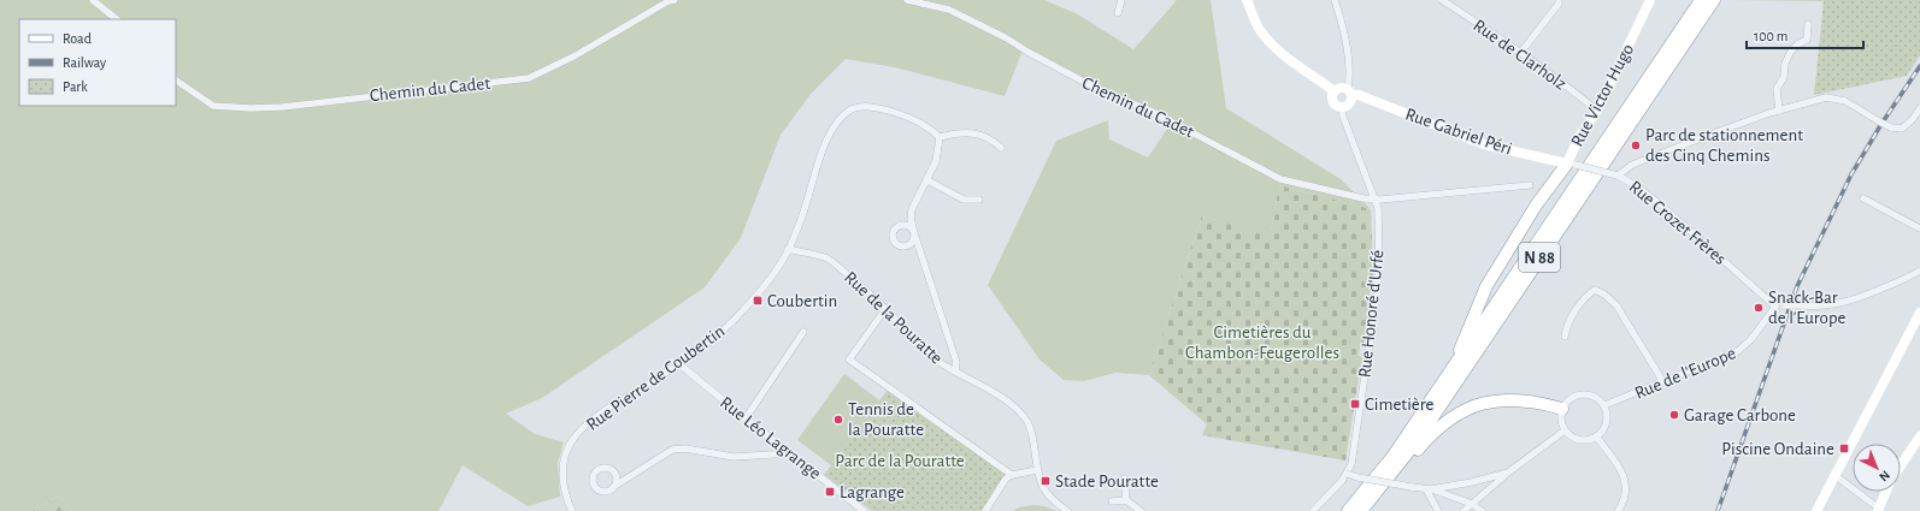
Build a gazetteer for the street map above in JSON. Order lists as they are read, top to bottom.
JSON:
{
  "streets": {
    "highway": ["N 88"],
    "main road": ["Rue Victor Hugo", "Rue Gabriel Péri"],
    "street": [
      "Rue de Clarholz",
      "Chemin du Cadet",
      "Rue Crozet Frères",
      "Rue Honoré d'Urfé",
      "Rue de la Pouratte",
      "Rue de l'Europe",
      "Rue Pierre de Coubertin",
      "Rue Léo Lagrange"
    ]
  },
  "crossings": [
    ["Rue de Clarholz", "Rue Victor Hugo"],
    ["Chemin du Cadet", "Rue Honoré d'Urfé"],
    ["Rue Victor Hugo", "Rue Gabriel Péri"],
    ["Rue Victor Hugo", "Rue Crozet Frères"],
    ["Rue Gabriel Péri", "Rue Crozet Frères"],
    ["Rue Gabriel Péri", "Rue Honoré d'Urfé"],
    ["Rue Crozet Frères", "Rue de l'Europe"],
    ["Rue de la Pouratte", "Rue Pierre de Coubertin"],
    ["Rue Pierre de Coubertin", "Rue Léo Lagrange"]
  ],
  "parks": ["Cimetières du Chambon-Feugerolles", "Parc de la Pouratte"],
  "places": {
    "other": [
      "Parc de stationnement des Cinq Chemins",
      "Snack-Bar de l'Europe",
      "Garage Carbone",
      "Tennis de la Pouratte"
    ],
    "transit": [
      "Coubertin",
      "Cimetière",
      "Piscine Ondaine",
      "Stade Pouratte",
      "Lagrange"
    ]
  },
  "legend": ["Road", "Railway", "Park"],
  "scale_bar": "100 m",
  "north": "bottom right"
}
